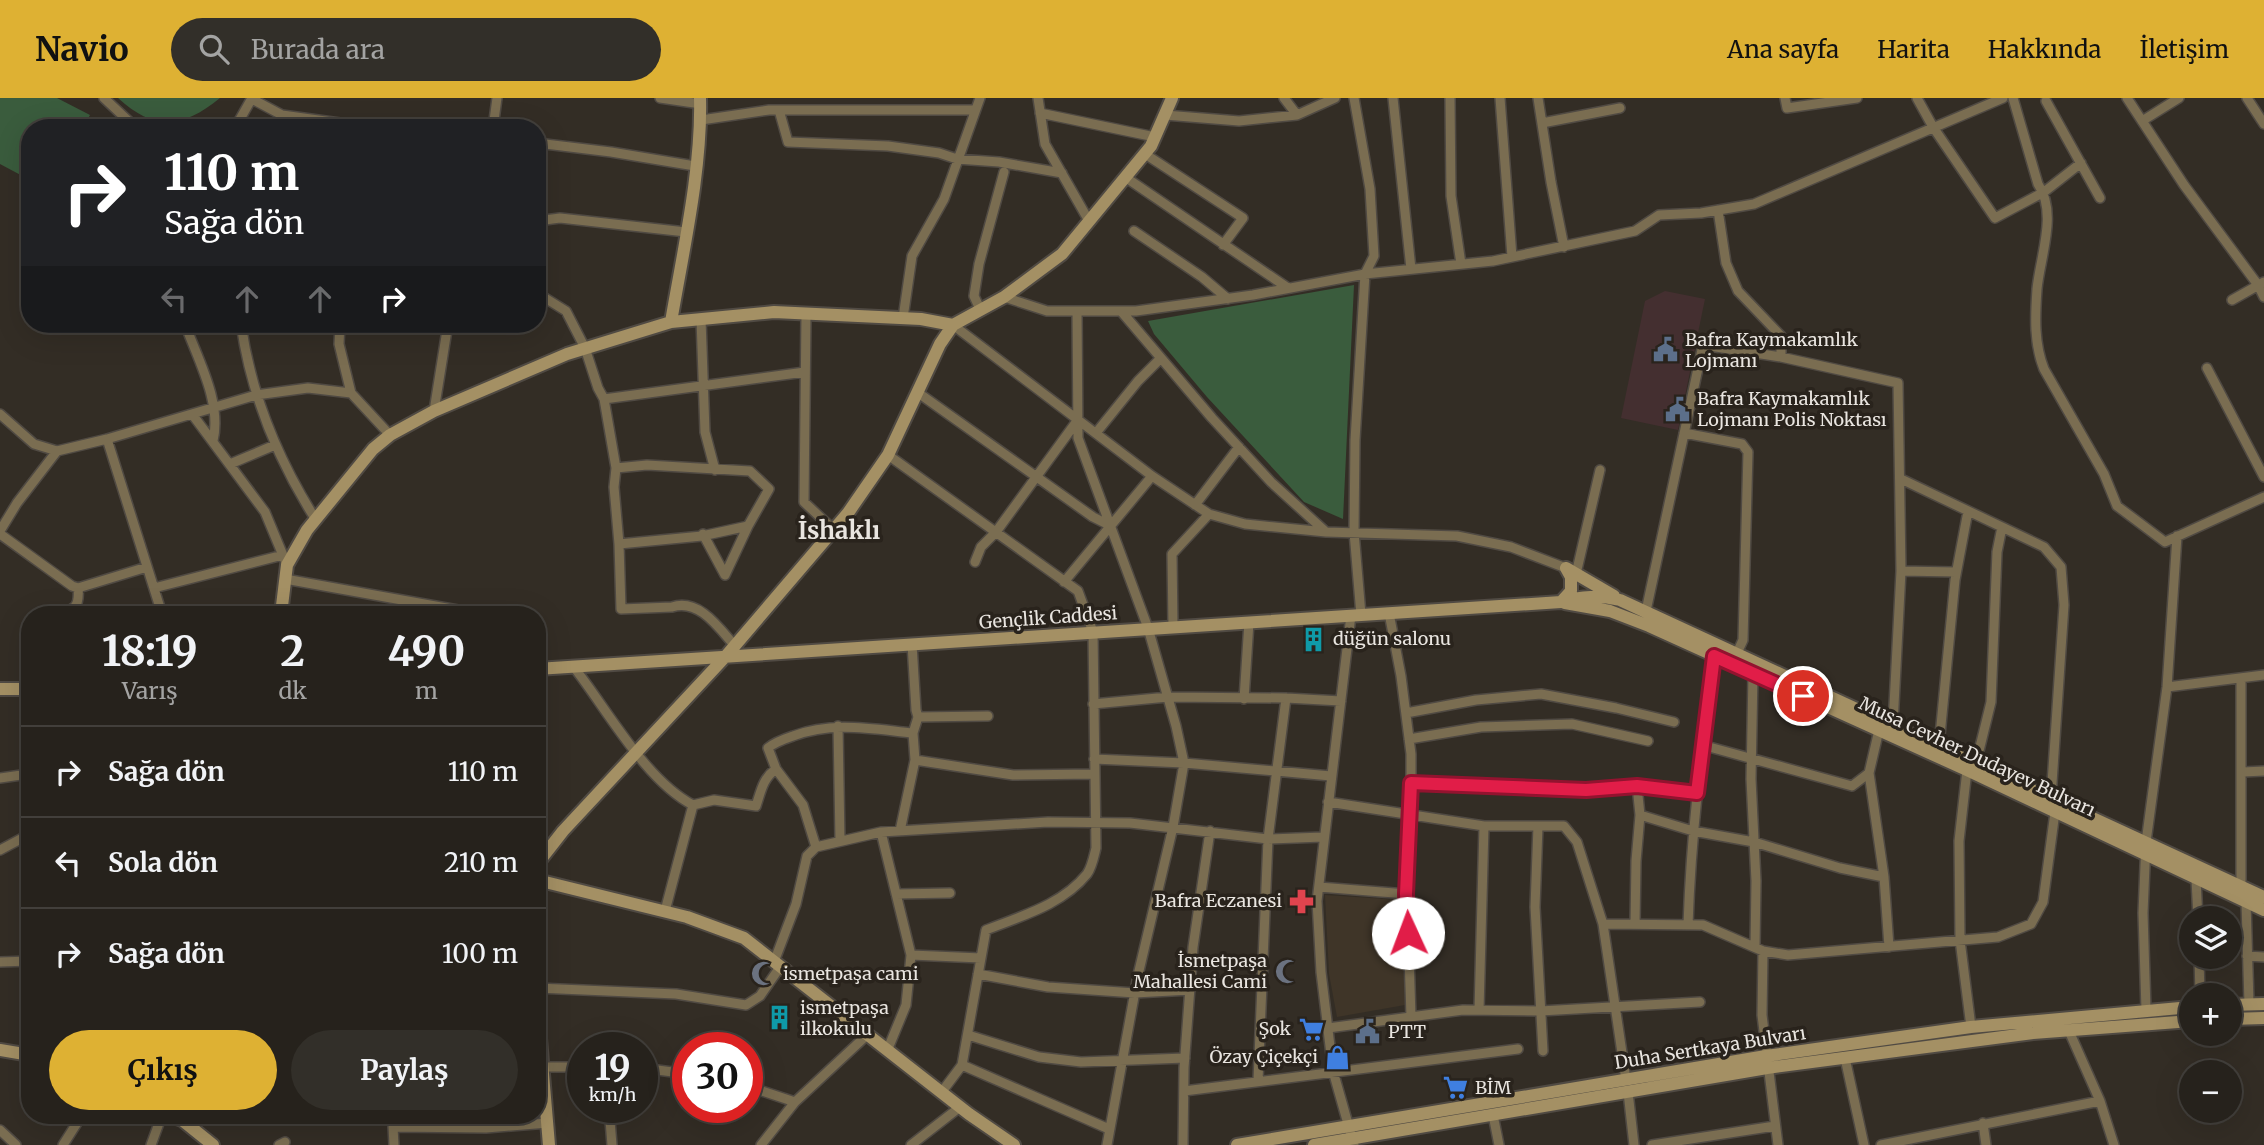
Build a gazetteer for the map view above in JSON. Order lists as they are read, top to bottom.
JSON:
{
  "streets": {
    "main road": ["Gençlik Caddesi", "Musa Cevher Dudayev Bulvarı", "Duha Sertkaya Bulvarı"]
  },
  "crossings": [
    ["Gençlik Caddesi", "Musa Cevher Dudayev Bulvarı"]
  ],
  "districts": ["İshaklı"],
  "places": {
    "public building": ["Bafra Kaymakamlık Lojmanı", "Bafra Kaymakamlık Lojmanı Polis Noktası", "PTT"],
    "building": ["düğün salonu", "ismetpaşa ilkokulu"],
    "pharmacy": ["Bafra Eczanesi"],
    "mosque": ["İsmetpaşa Mahallesi Cami", "ismetpaşa cami"],
    "supermarket": ["Şok", "BİM"],
    "shop": ["Özay Çiçekçi"]
  },
  "page": {
    "header": "Navio",
    "search": "Burada ara",
    "nav": [
      "Ana sayfa",
      "Harita",
      "Hakkında",
      "İletişim"
    ],
    "turn": ["110 m", "Sağa dön"],
    "eta": [
      "18:19",
      "Varış",
      "2",
      "dk",
      "490",
      "m"
    ],
    "list": [
      {
        "name": "Sağa dön",
        "value": "110 m"
      },
      {
        "name": "Sola dön",
        "value": "210 m"
      },
      {
        "name": "Sağa dön",
        "value": "100 m"
      }
    ],
    "map_buttons": ["+", "−"],
    "buttons": ["Çıkış", "Paylaş"],
    "speed": "19 km/h",
    "limit": "30"
  }
}
